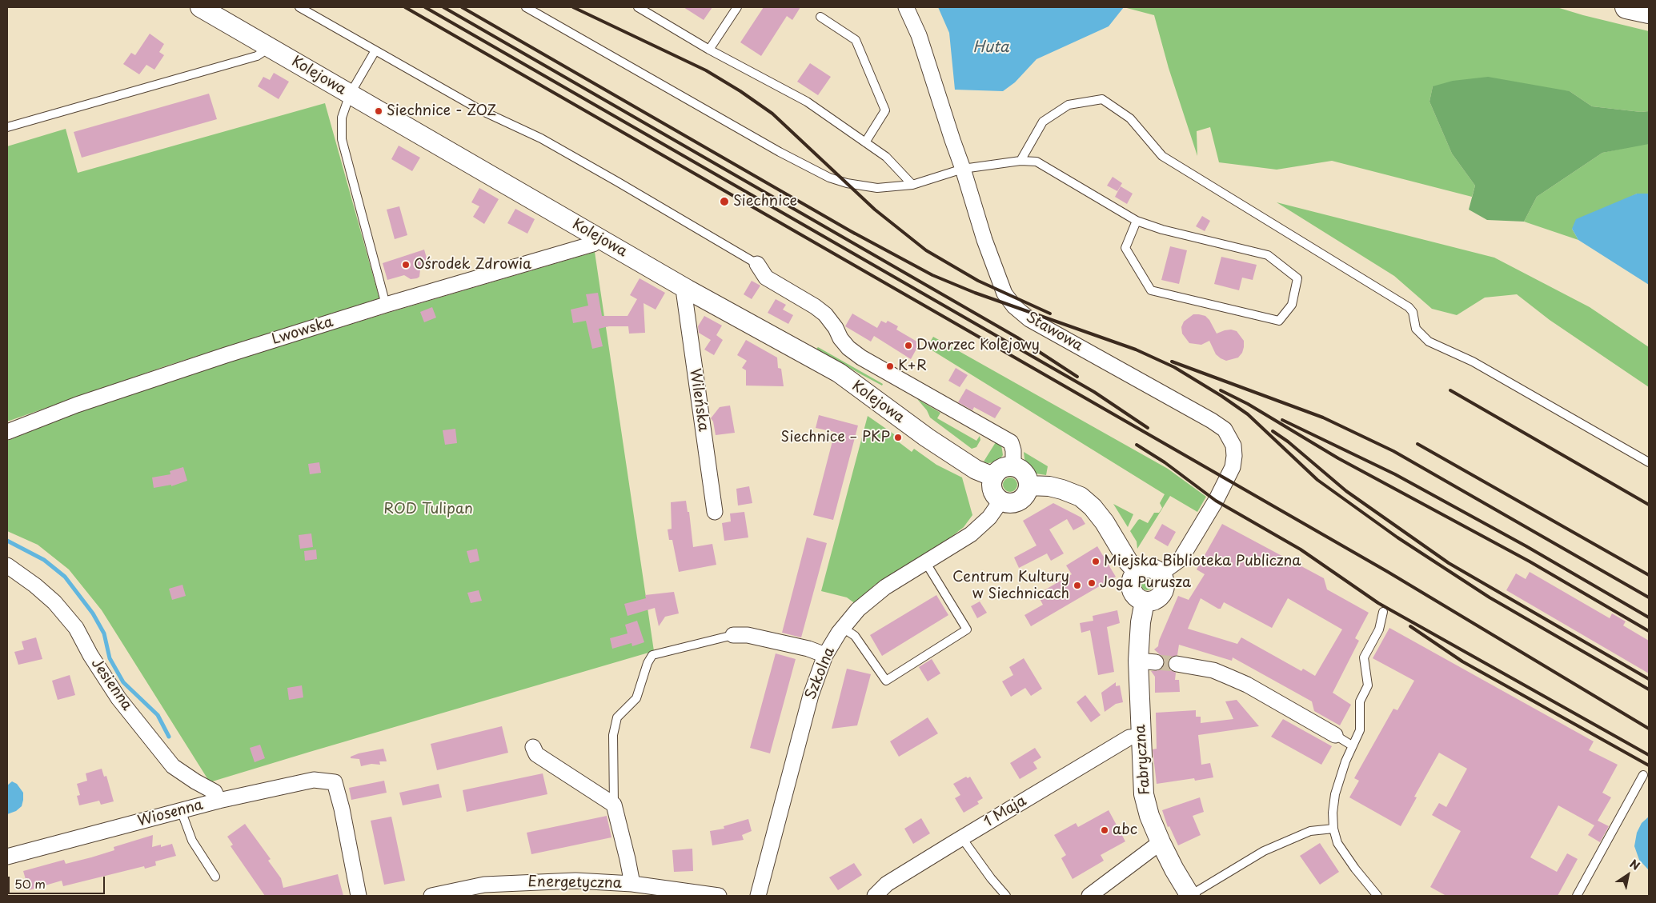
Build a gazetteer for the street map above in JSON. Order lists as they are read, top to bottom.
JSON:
{
  "streets": {
    "street": [
      "Kolejowa",
      "Lwowska",
      "Stawowa",
      "Wileńska",
      "Szkolna",
      "Jesienna",
      "Fabryczna",
      "1 Maja",
      "Wiosenna",
      "Energetyczna"
    ]
  },
  "crossings": [
    ["Kolejowa", "Lwowska"],
    ["Kolejowa", "Wileńska"],
    ["Kolejowa", "Szkolna"],
    ["Stawowa", "Fabryczna"],
    ["Jesienna", "Wiosenna"],
    ["Fabryczna", "1 Maja"]
  ],
  "water": ["Huta"],
  "parks": ["ROD Tulipan"],
  "places": [
    "Siechnice - ZOZ",
    "Siechnice",
    "Ośrodek Zdrowia",
    "Dworzec Kolejowy",
    "K+R",
    "Siechnice – PKP",
    "Miejska Biblioteka Publiczna",
    "Joga Purusza",
    "Centrum Kultury w Siechnicach",
    "abc"
  ],
  "scale_bar": "50 m",
  "north": "top right"
}
